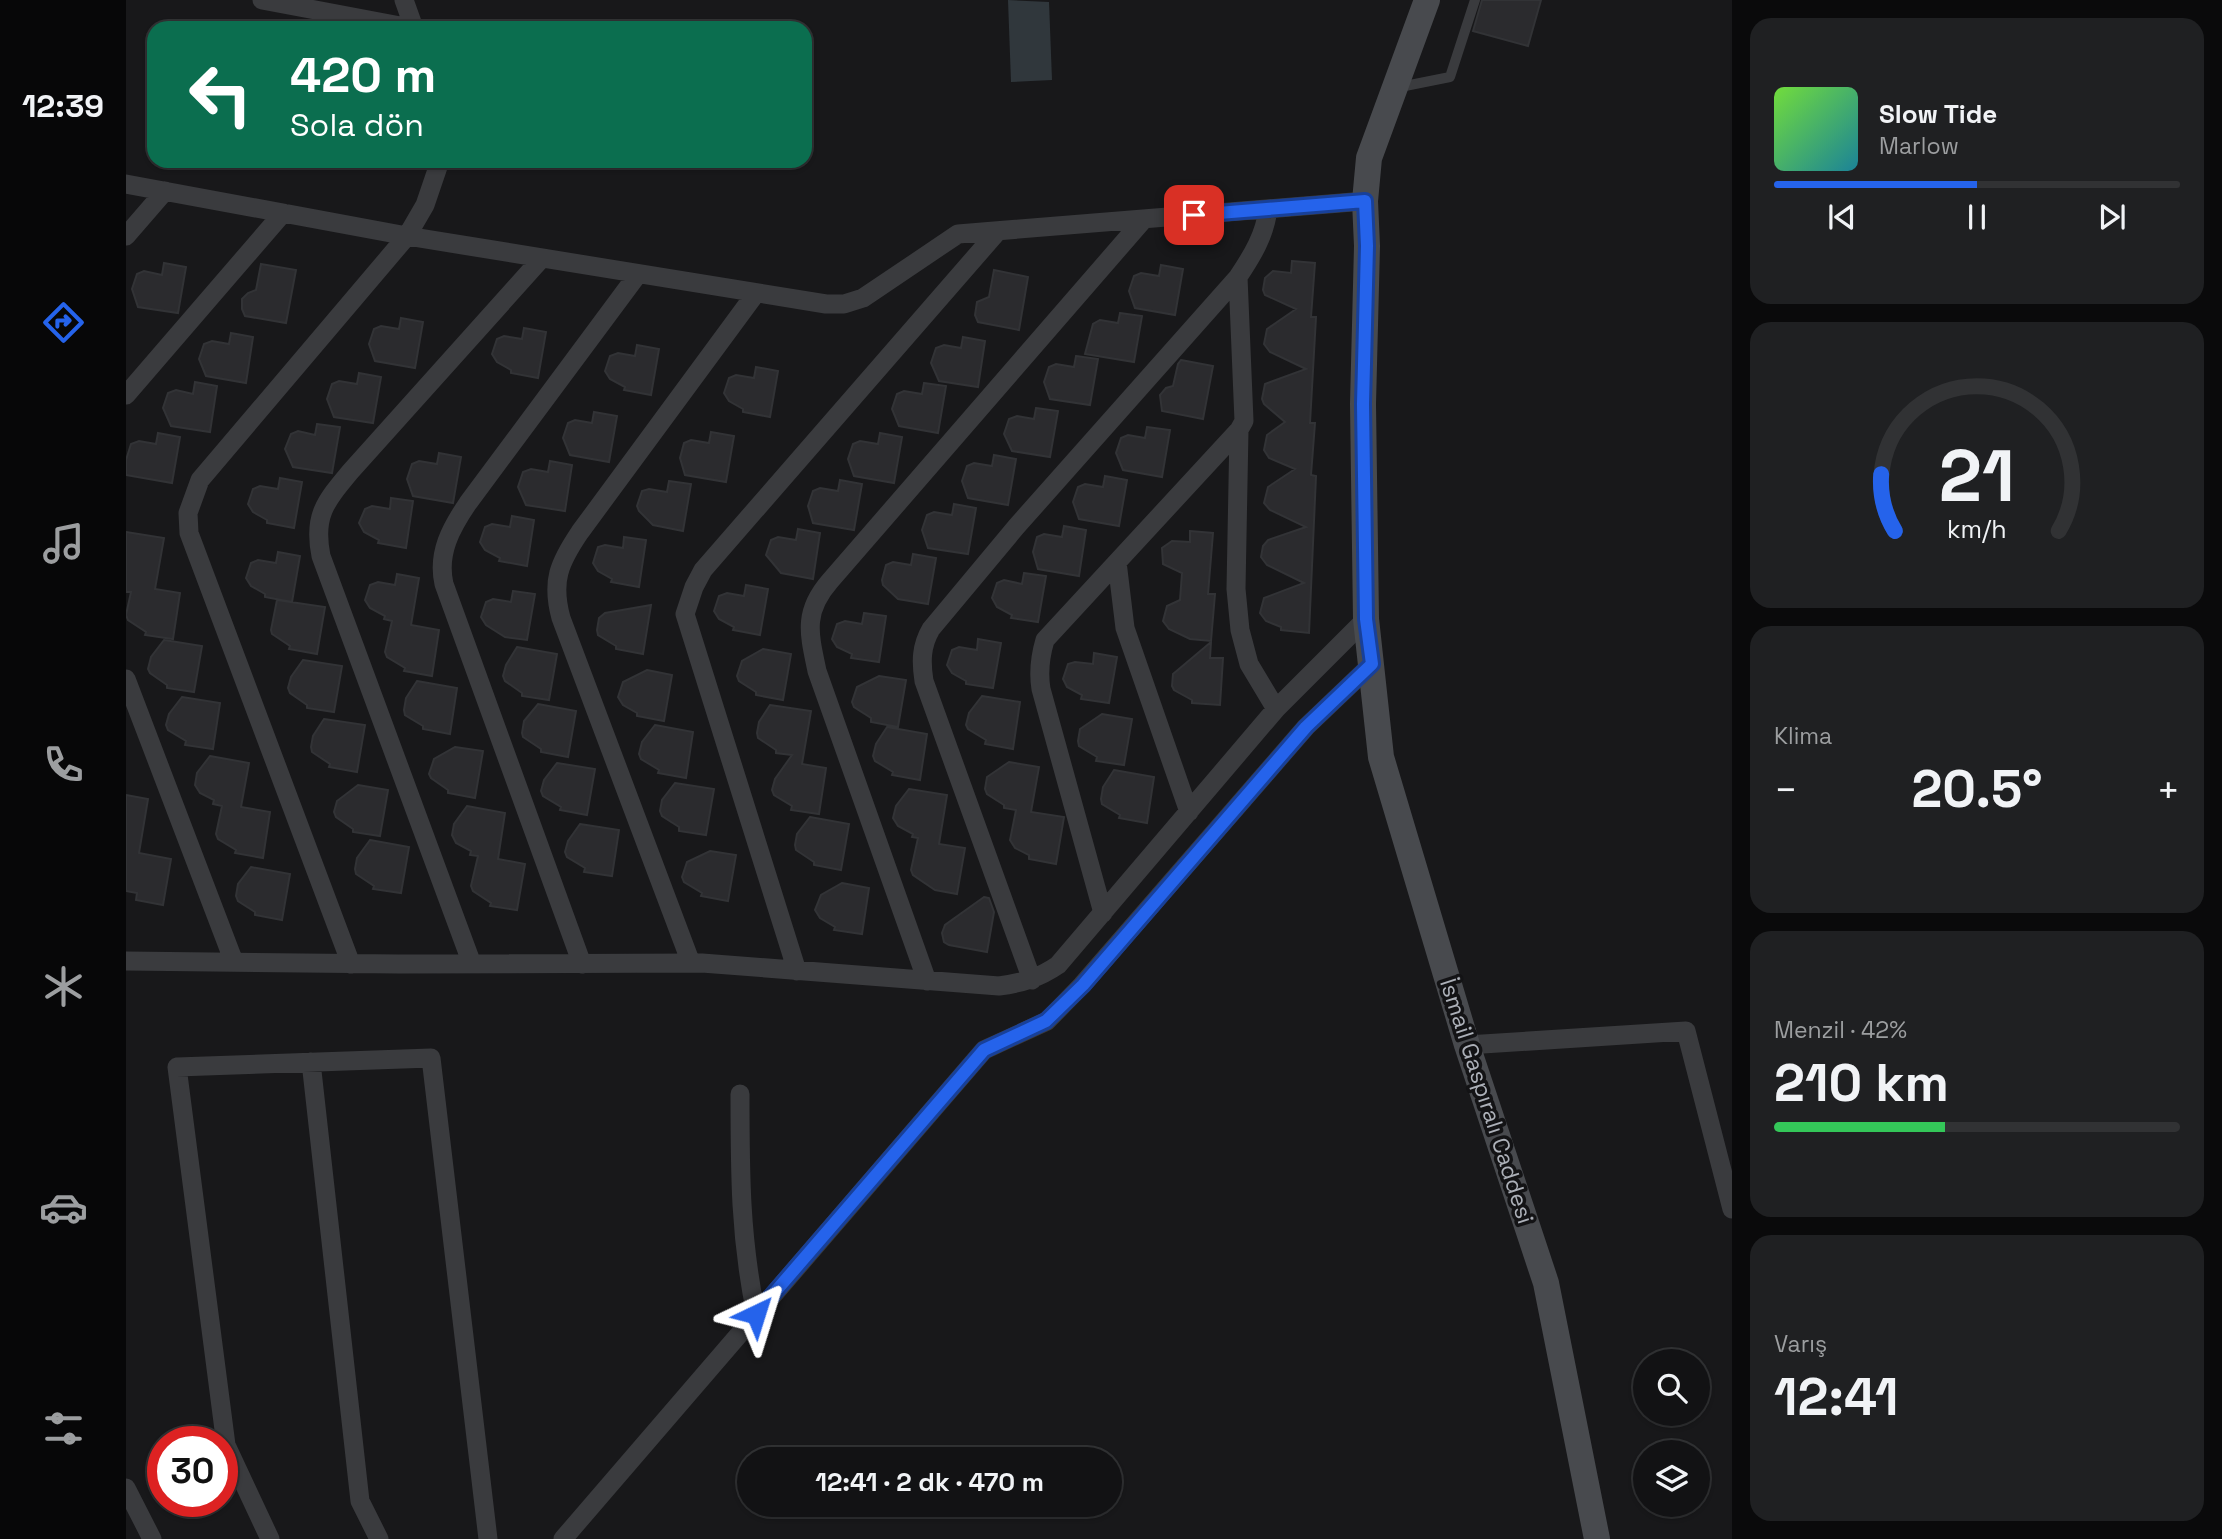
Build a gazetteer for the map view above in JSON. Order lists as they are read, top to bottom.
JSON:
{
  "streets": {
    "main road": ["İsmail Gaspıralı Caddesi"]
  },
  "page": {
    "tabs": "12:39",
    "turn": ["420 m", "Sola dön"],
    "song": ["Slow Tide", "Marlow"],
    "tile": [
      "Klima",
      ["Menzil · 42%", "210 km"],
      ["Varış", "12:41"]
    ],
    "heat": ["−", "20.5°", "+"],
    "limit": "30",
    "trip": "12:41 · 2 dk · 470 m",
    "gauge": ["21", "km/h"]
  }
}
